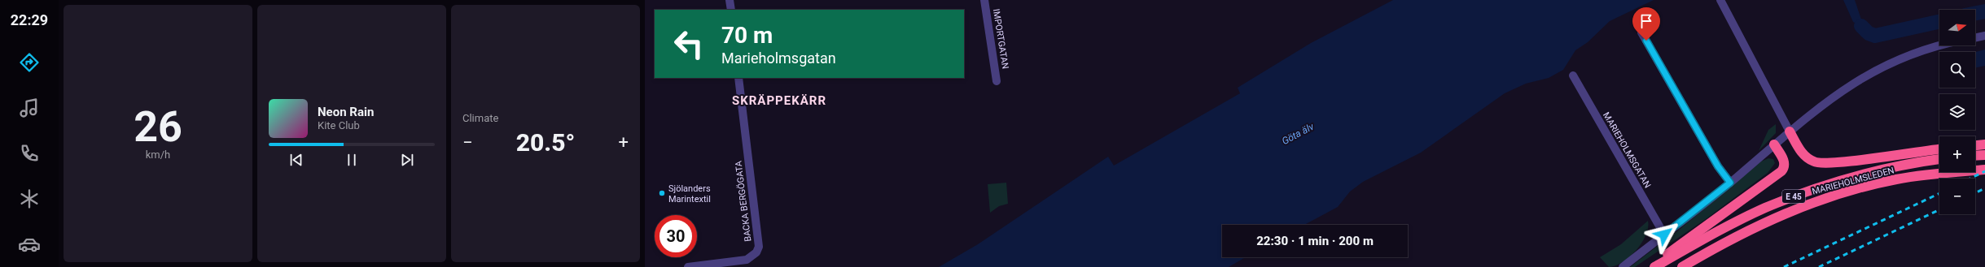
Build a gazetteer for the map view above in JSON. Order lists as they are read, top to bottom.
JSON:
{
  "streets": {
    "highway": ["MARIEHOLMSLEDEN", "E 45"],
    "street": ["IMPORTGATAN", "MARIEHOLMSGATAN", "BACKA BERGÖGATA"]
  },
  "districts": ["SKRÄPPEKÄRR"],
  "water": ["Göta älv"],
  "places": ["Sjölanders Marintextil"],
  "north": "right",
  "page": {
    "tabs": "22:29",
    "tile": [
      ["26", "km/h"],
      "Climate"
    ],
    "map_buttons": ["+", "−"],
    "turn": ["70 m", "Marieholmsgatan"],
    "song": ["Neon Rain", "Kite Club"],
    "heat": ["−", "20.5°", "+"],
    "limit": "30",
    "trip": "22:30 · 1 min · 200 m"
  }
}
